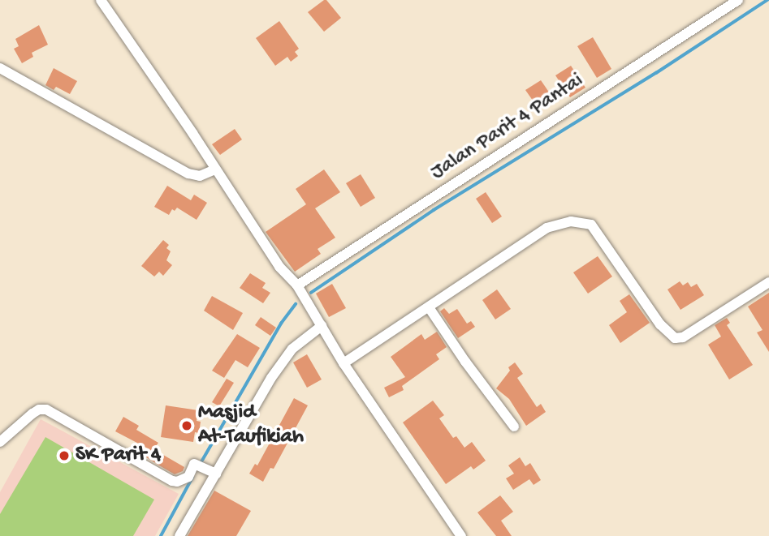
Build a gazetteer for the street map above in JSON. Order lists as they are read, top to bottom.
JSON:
{
  "streets": {
    "street": ["Jalan Parit 4 Pantai"]
  },
  "places": ["Masjid At-Taufikiah", "SK Parit 4"]
}
